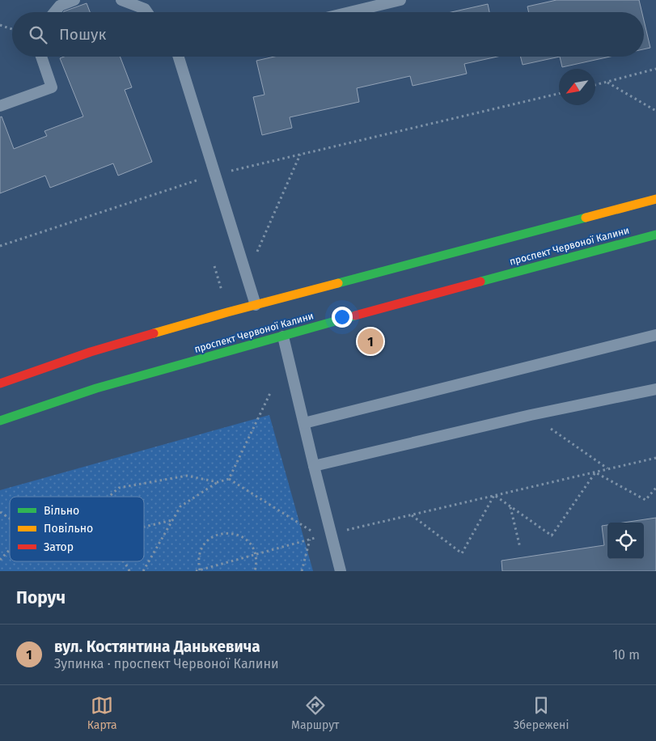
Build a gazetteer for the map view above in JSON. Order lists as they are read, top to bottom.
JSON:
{
  "streets": {
    "main road": ["проспект Червоної Калини"]
  },
  "legend": ["Вільно", "Повільно", "Затор"],
  "north": "bottom left",
  "page": {
    "search": "Пошук",
    "pins": "1",
    "heading": "Поруч",
    "list": [
      {
        "mark": "1",
        "name": "вул. Костянтина Данькевича",
        "note": "Зупинка · проспект Червоної Калини",
        "value": "10 m"
      }
    ],
    "nav": ["Карта", "Маршрут", "Збережені"]
  }
}
